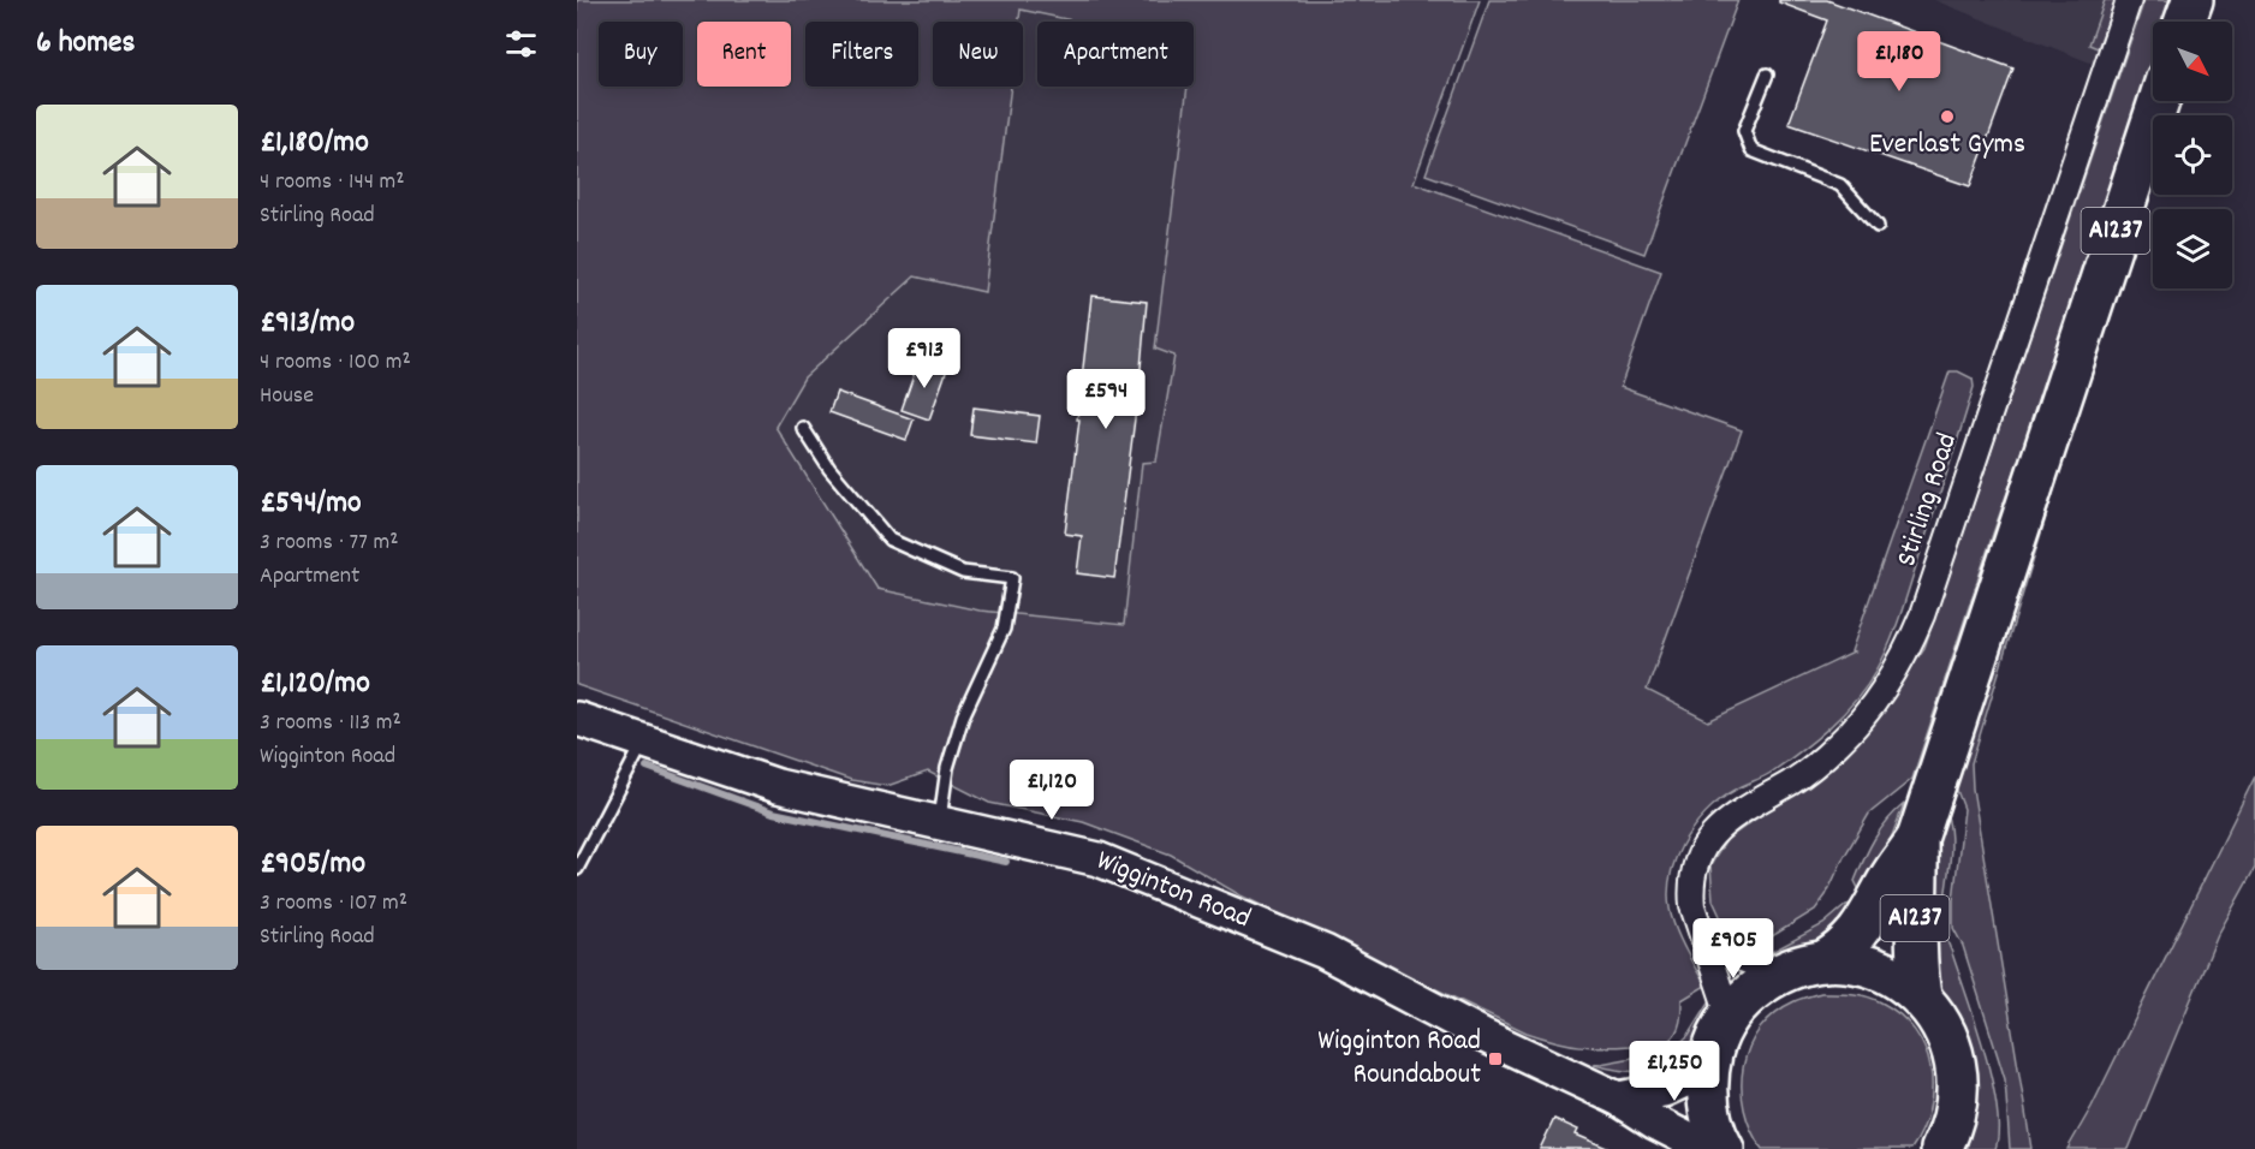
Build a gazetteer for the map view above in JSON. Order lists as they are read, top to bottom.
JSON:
{
  "streets": {
    "highway": ["A1237"],
    "main road": ["Wigginton Road"],
    "street": ["Stirling Road"]
  },
  "places": {
    "other": ["Everlast Gyms"],
    "transit": ["Wigginton Road Roundabout"]
  },
  "north": "bottom right",
  "page": {
    "heading": "6 homes",
    "chip": [
      "Buy",
      "Rent",
      "Filters",
      "New",
      "Apartment"
    ],
    "price": [
      "£1,180",
      "£913",
      "£594",
      "£1,120",
      "£905",
      "£1,250"
    ],
    "list": [
      {
        "name": "£1,180/mo",
        "note": "4 rooms · 144 m² · Stirling Road"
      },
      {
        "name": "£913/mo",
        "note": "4 rooms · 100 m² · House"
      },
      {
        "name": "£594/mo",
        "note": "3 rooms · 77 m² · Apartment"
      },
      {
        "name": "£1,120/mo",
        "note": "3 rooms · 113 m² · Wigginton Road"
      },
      {
        "name": "£905/mo",
        "note": "3 rooms · 107 m² · Stirling Road"
      }
    ]
  }
}
